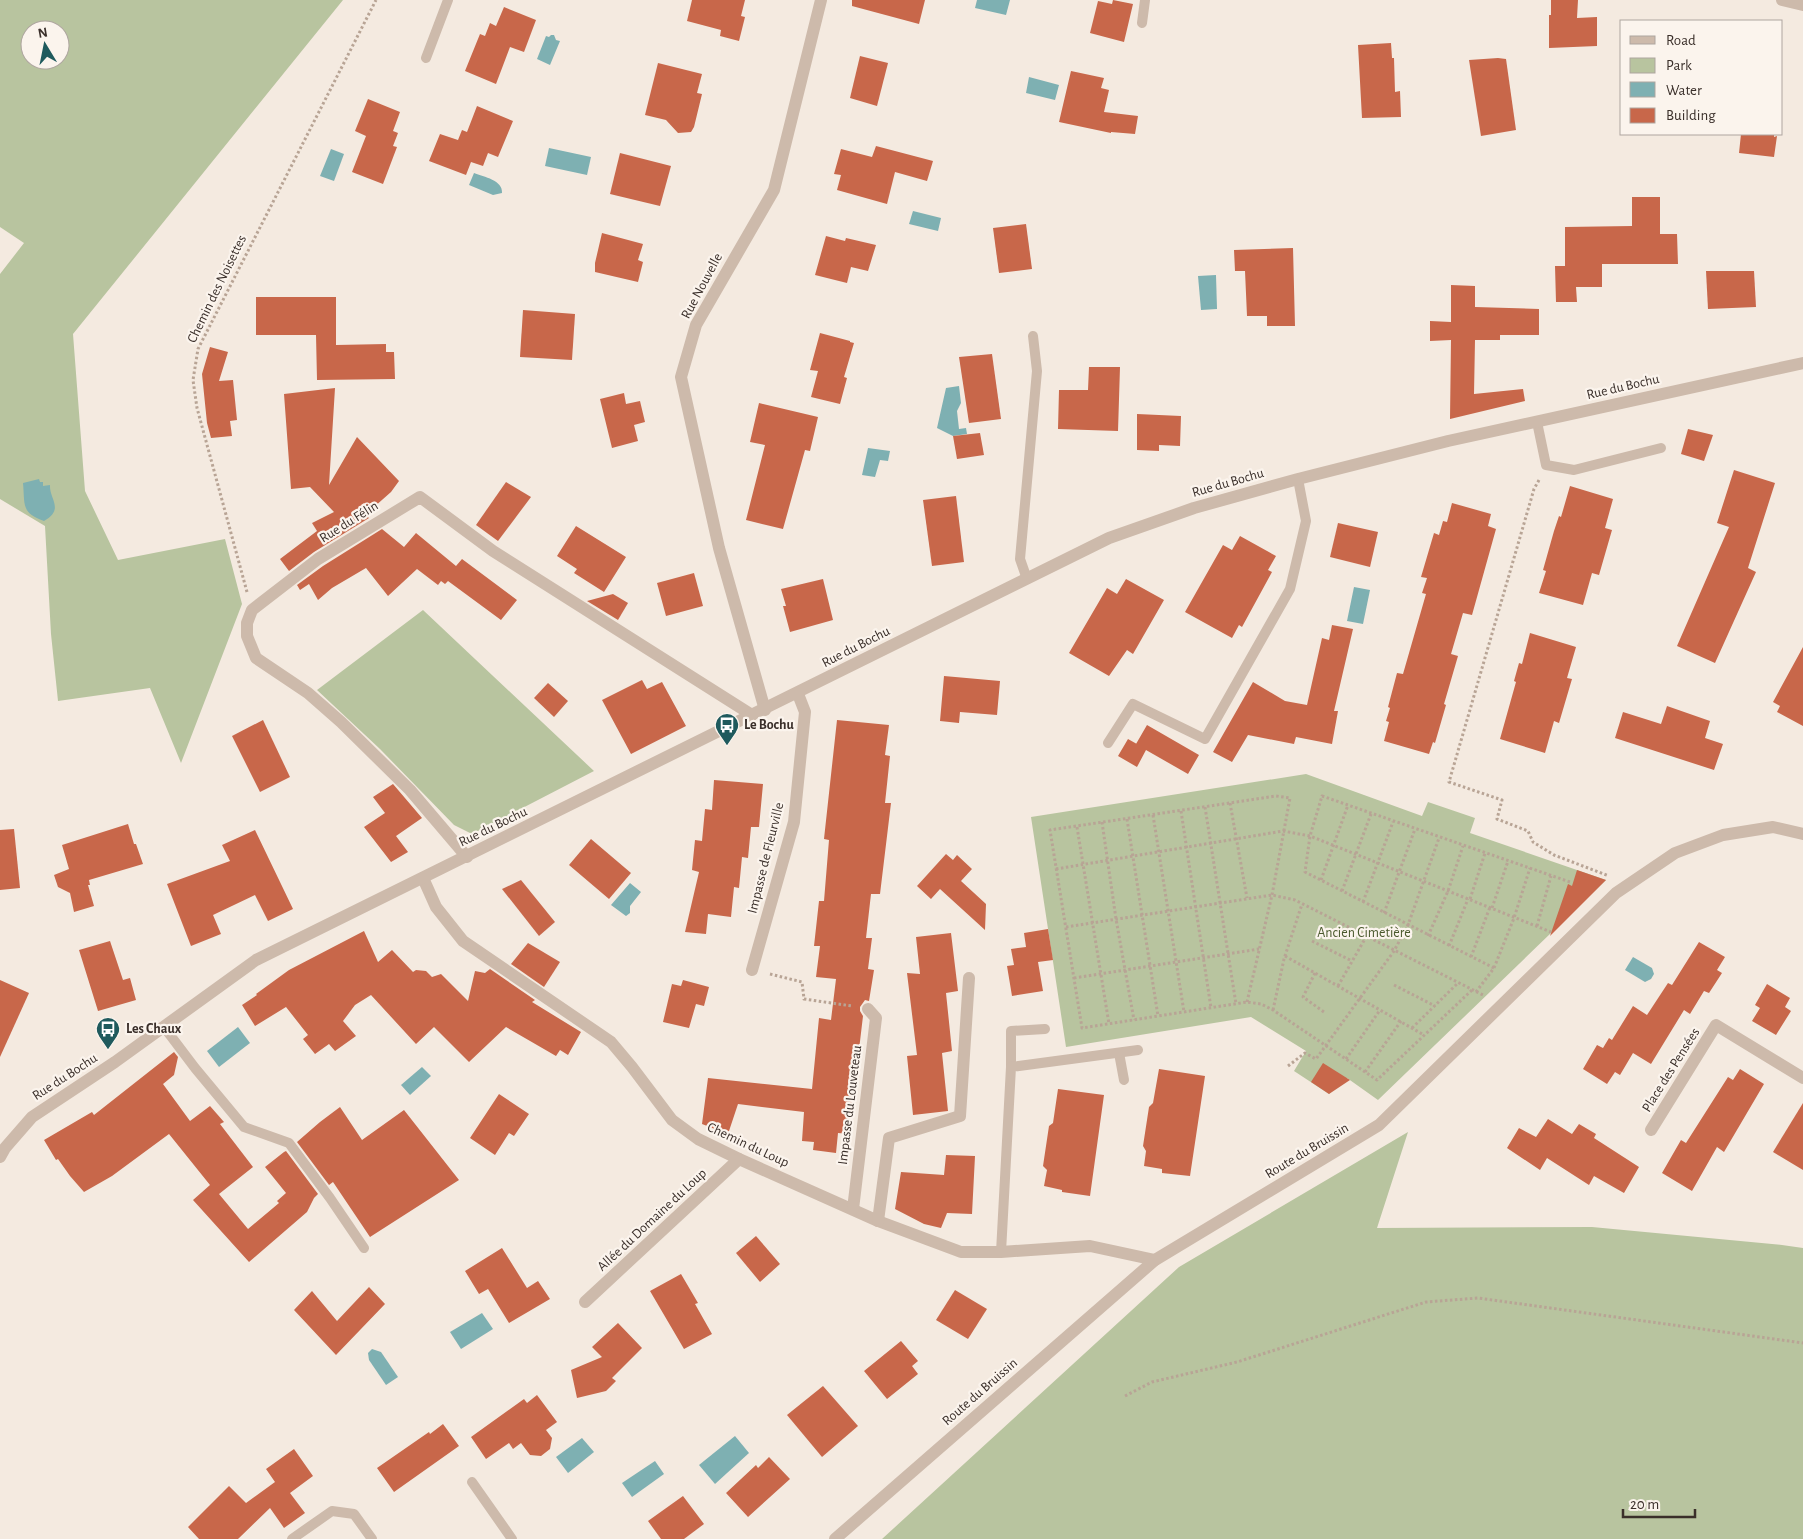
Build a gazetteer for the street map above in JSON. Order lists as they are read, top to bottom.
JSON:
{
  "streets": {
    "street": [
      "Rue Nouvelle",
      "Rue du Bochu",
      "Rue du Félin",
      "Impasse de Fleurville",
      "Place des Pensées",
      "Impasse du Louveteau",
      "Chemin du Loup",
      "Route du Bruissin",
      "Allée du Domaine du Loup"
    ],
    "path": ["Chemin des Noisettes"]
  },
  "crossings": [
    ["Rue Nouvelle", "Rue du Bochu"],
    ["Chemin des Noisettes", "Rue du Félin"],
    ["Rue du Bochu", "Rue du Félin"],
    ["Rue du Bochu", "Impasse de Fleurville"],
    ["Rue du Bochu", "Chemin du Loup"],
    ["Impasse du Louveteau", "Chemin du Loup"],
    ["Chemin du Loup", "Route du Bruissin"],
    ["Chemin du Loup", "Allée du Domaine du Loup"]
  ],
  "parks": ["Ancien Cimetière"],
  "places": {
    "bus stop": ["Le Bochu", "Les Chaux"]
  },
  "legend": [
    "Road",
    "Park",
    "Water",
    "Building"
  ],
  "scale_bar": "20 m",
  "north": "top"
}
